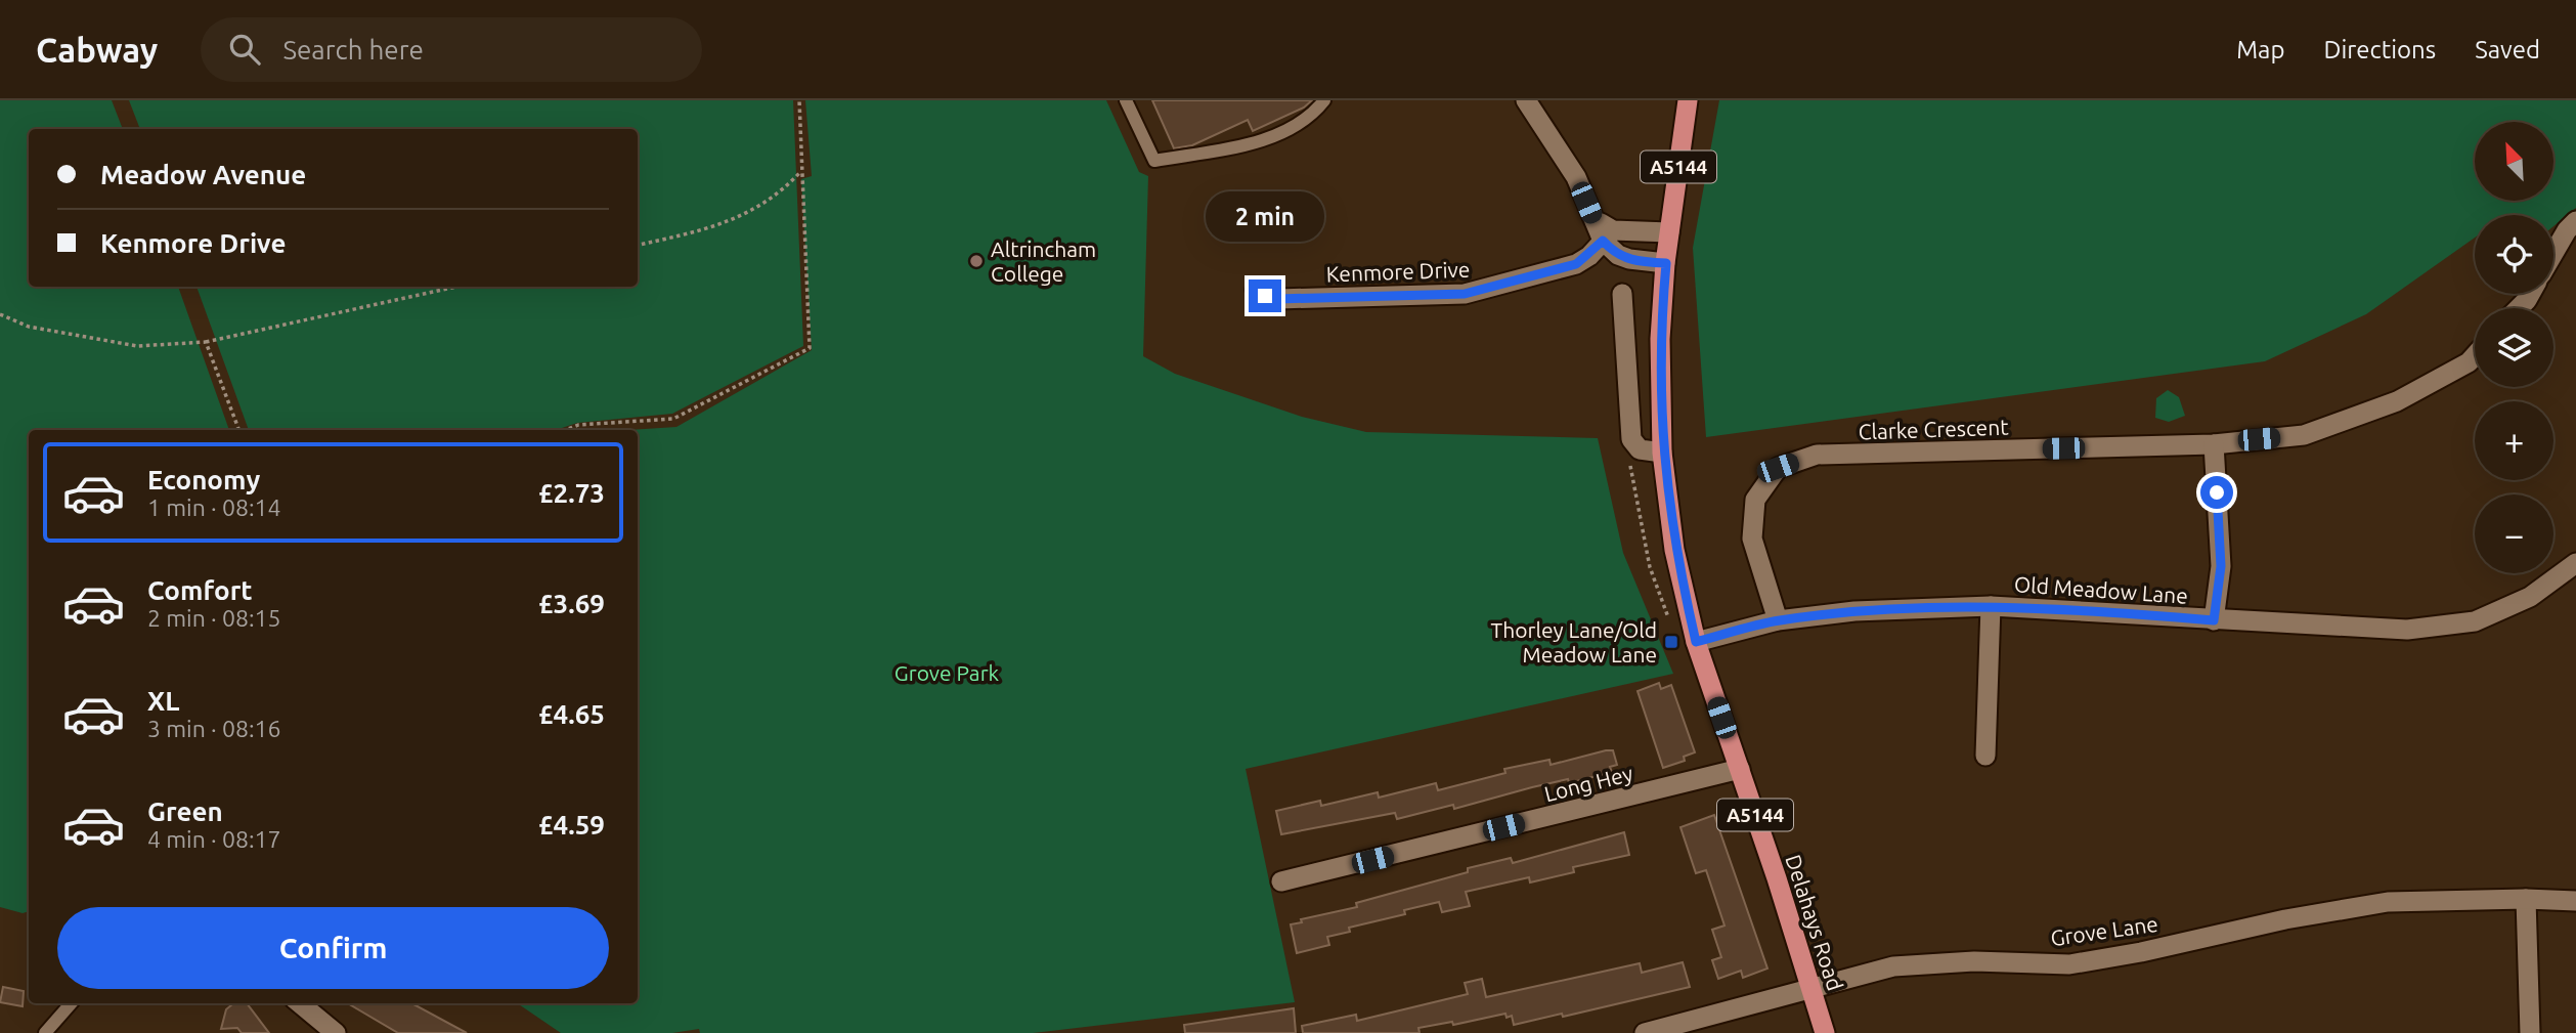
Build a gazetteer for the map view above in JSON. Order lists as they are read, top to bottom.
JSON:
{
  "streets": {
    "main road": ["A5144", "Delahays Road"],
    "street": [
      "Kenmore Drive",
      "Clarke Crescent",
      "Old Meadow Lane",
      "Long Hey",
      "Grove Lane"
    ]
  },
  "crossings": [
    ["A5144", "Delahays Road"],
    ["Clarke Crescent", "Old Meadow Lane"],
    ["Old Meadow Lane", "Delahays Road"],
    ["Long Hey", "Delahays Road"],
    ["Delahays Road", "Grove Lane"]
  ],
  "parks": ["Grove Park"],
  "places": {
    "other": ["Altrincham College"],
    "transit": ["Thorley Lane/Old Meadow Lane"]
  },
  "north": "top left",
  "page": {
    "header": "Cabway",
    "search": "Search here",
    "nav": ["Map", "Directions", "Saved"],
    "map_buttons": ["+", "−"],
    "banner": ["Meadow Avenue", "Kenmore Drive"],
    "bubble": "2 min",
    "list": [
      {
        "name": "Economy",
        "note": "1 min · 08:14",
        "value": "£2.73"
      },
      {
        "name": "Comfort",
        "note": "2 min · 08:15",
        "value": "£3.69"
      },
      {
        "name": "XL",
        "note": "3 min · 08:16",
        "value": "£4.65"
      },
      {
        "name": "Green",
        "note": "4 min · 08:17",
        "value": "£4.59"
      }
    ],
    "buttons": "Confirm"
  }
}
